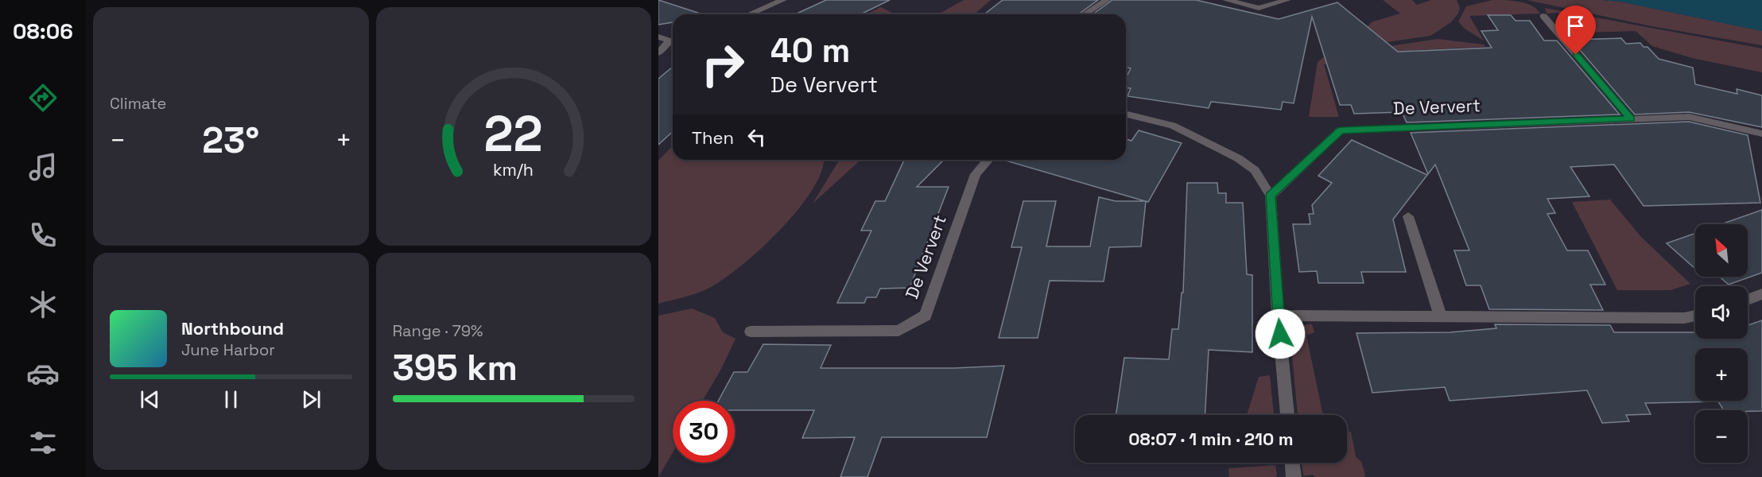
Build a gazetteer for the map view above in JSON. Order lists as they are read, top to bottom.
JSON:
{
  "streets": {
    "street": ["De Ververt"]
  },
  "north": "top left",
  "page": {
    "tabs": "08:06",
    "tile": [
      "Climate",
      ["Range · 79%", "395 km"]
    ],
    "turn": ["40 m", "De Ververt"],
    "then": "Then",
    "heat": ["−", "23°", "+"],
    "map_buttons": ["+", "−"],
    "song": ["Northbound", "June Harbor"],
    "limit": "30",
    "trip": "08:07 · 1 min · 210 m",
    "gauge": ["22", "km/h"]
  }
}
